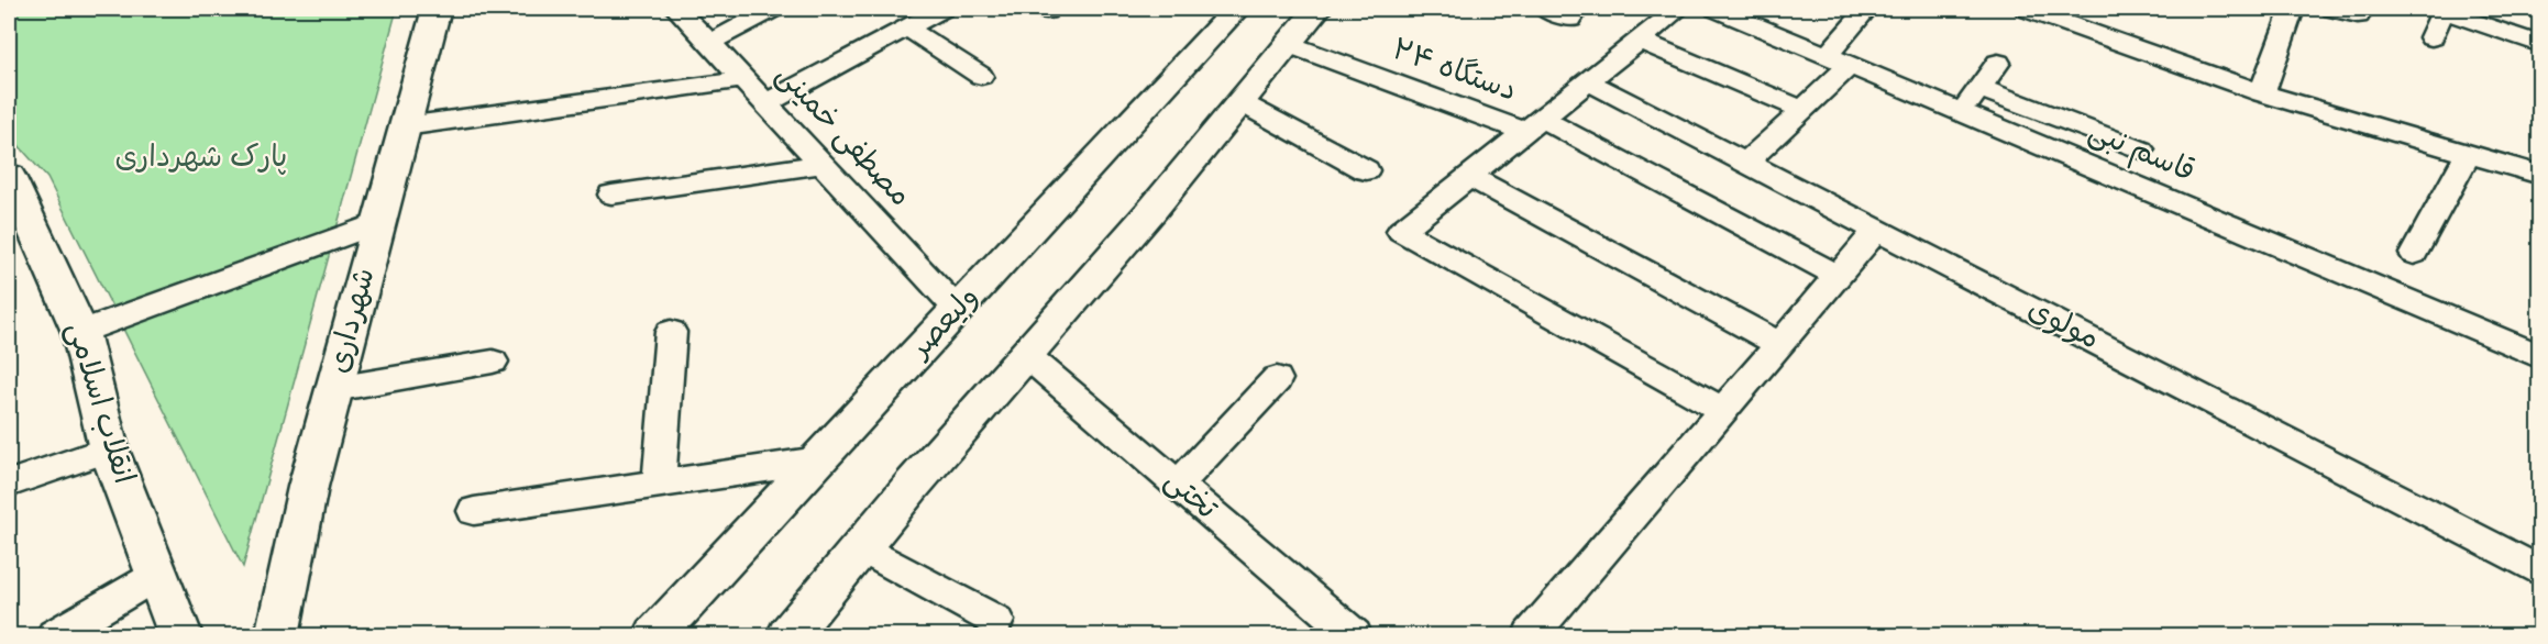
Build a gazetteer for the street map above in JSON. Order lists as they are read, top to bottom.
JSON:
{
  "streets": {
    "main road": ["شهرداری", "ولیعصر", "انقلاب اسلامی"],
    "street": [
      "۲۴ دستگاه",
      "مصطفی خمینی",
      "قاسم نبی",
      "مولوی",
      "تختی"
    ]
  },
  "crossings": [
    ["مصطفی خمینی", "ولیعصر"]
  ],
  "parks": ["پارک شهرداری"]
}
